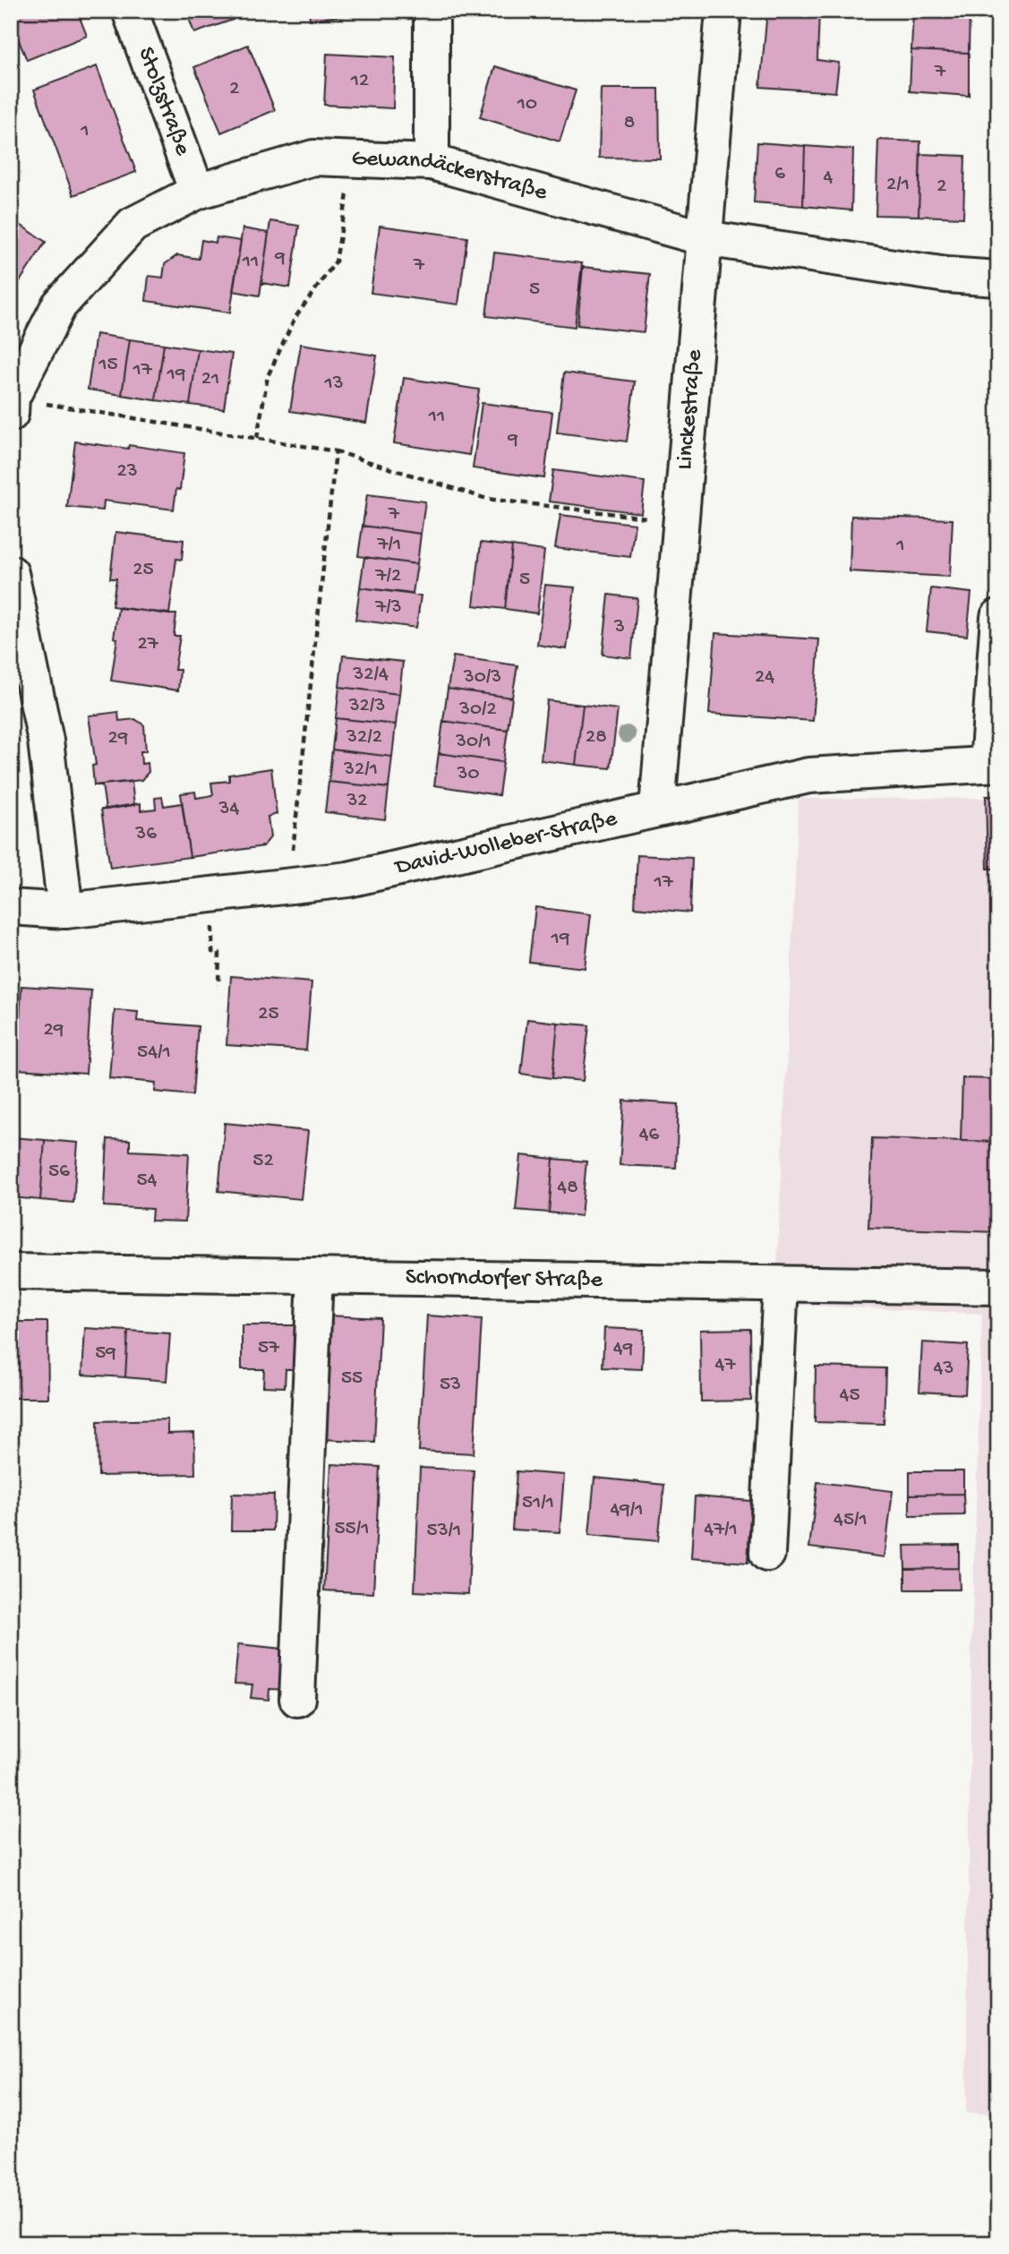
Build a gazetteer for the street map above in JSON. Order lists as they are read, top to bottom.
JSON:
{
  "streets": {
    "street": [
      "Stolzstraße",
      "Gewandäckerstraße",
      "Linckestraße",
      "David-Wolleber-Straße",
      "Schorndorfer Straße"
    ]
  },
  "crossings": [
    ["Stolzstraße", "Gewandäckerstraße"],
    ["Gewandäckerstraße", "Linckestraße"],
    ["Linckestraße", "David-Wolleber-Straße"]
  ],
  "house_numbers": [
    "7",
    "12",
    "2",
    "10",
    "8",
    "1",
    "6",
    "4",
    "2/1",
    "2",
    "9",
    "11",
    "7",
    "5",
    "15",
    "17",
    "19",
    "21",
    "13",
    "11",
    "9",
    "23",
    "7",
    "7/1",
    "1",
    "25",
    "7/2",
    "5",
    "7/3",
    "3",
    "27",
    "32/4",
    "30/3",
    "24",
    "32/3",
    "30/2",
    "32/2",
    "28",
    "29",
    "30/1",
    "32/1",
    "30",
    "32",
    "34",
    "36",
    "17",
    "19",
    "25",
    "29",
    "54/1",
    "46",
    "52",
    "56",
    "54",
    "48",
    "57",
    "49",
    "59",
    "47",
    "43",
    "55",
    "53",
    "45",
    "51/1",
    "49/1",
    "45/1",
    "55/1",
    "47/1",
    "53/1"
  ]
}
